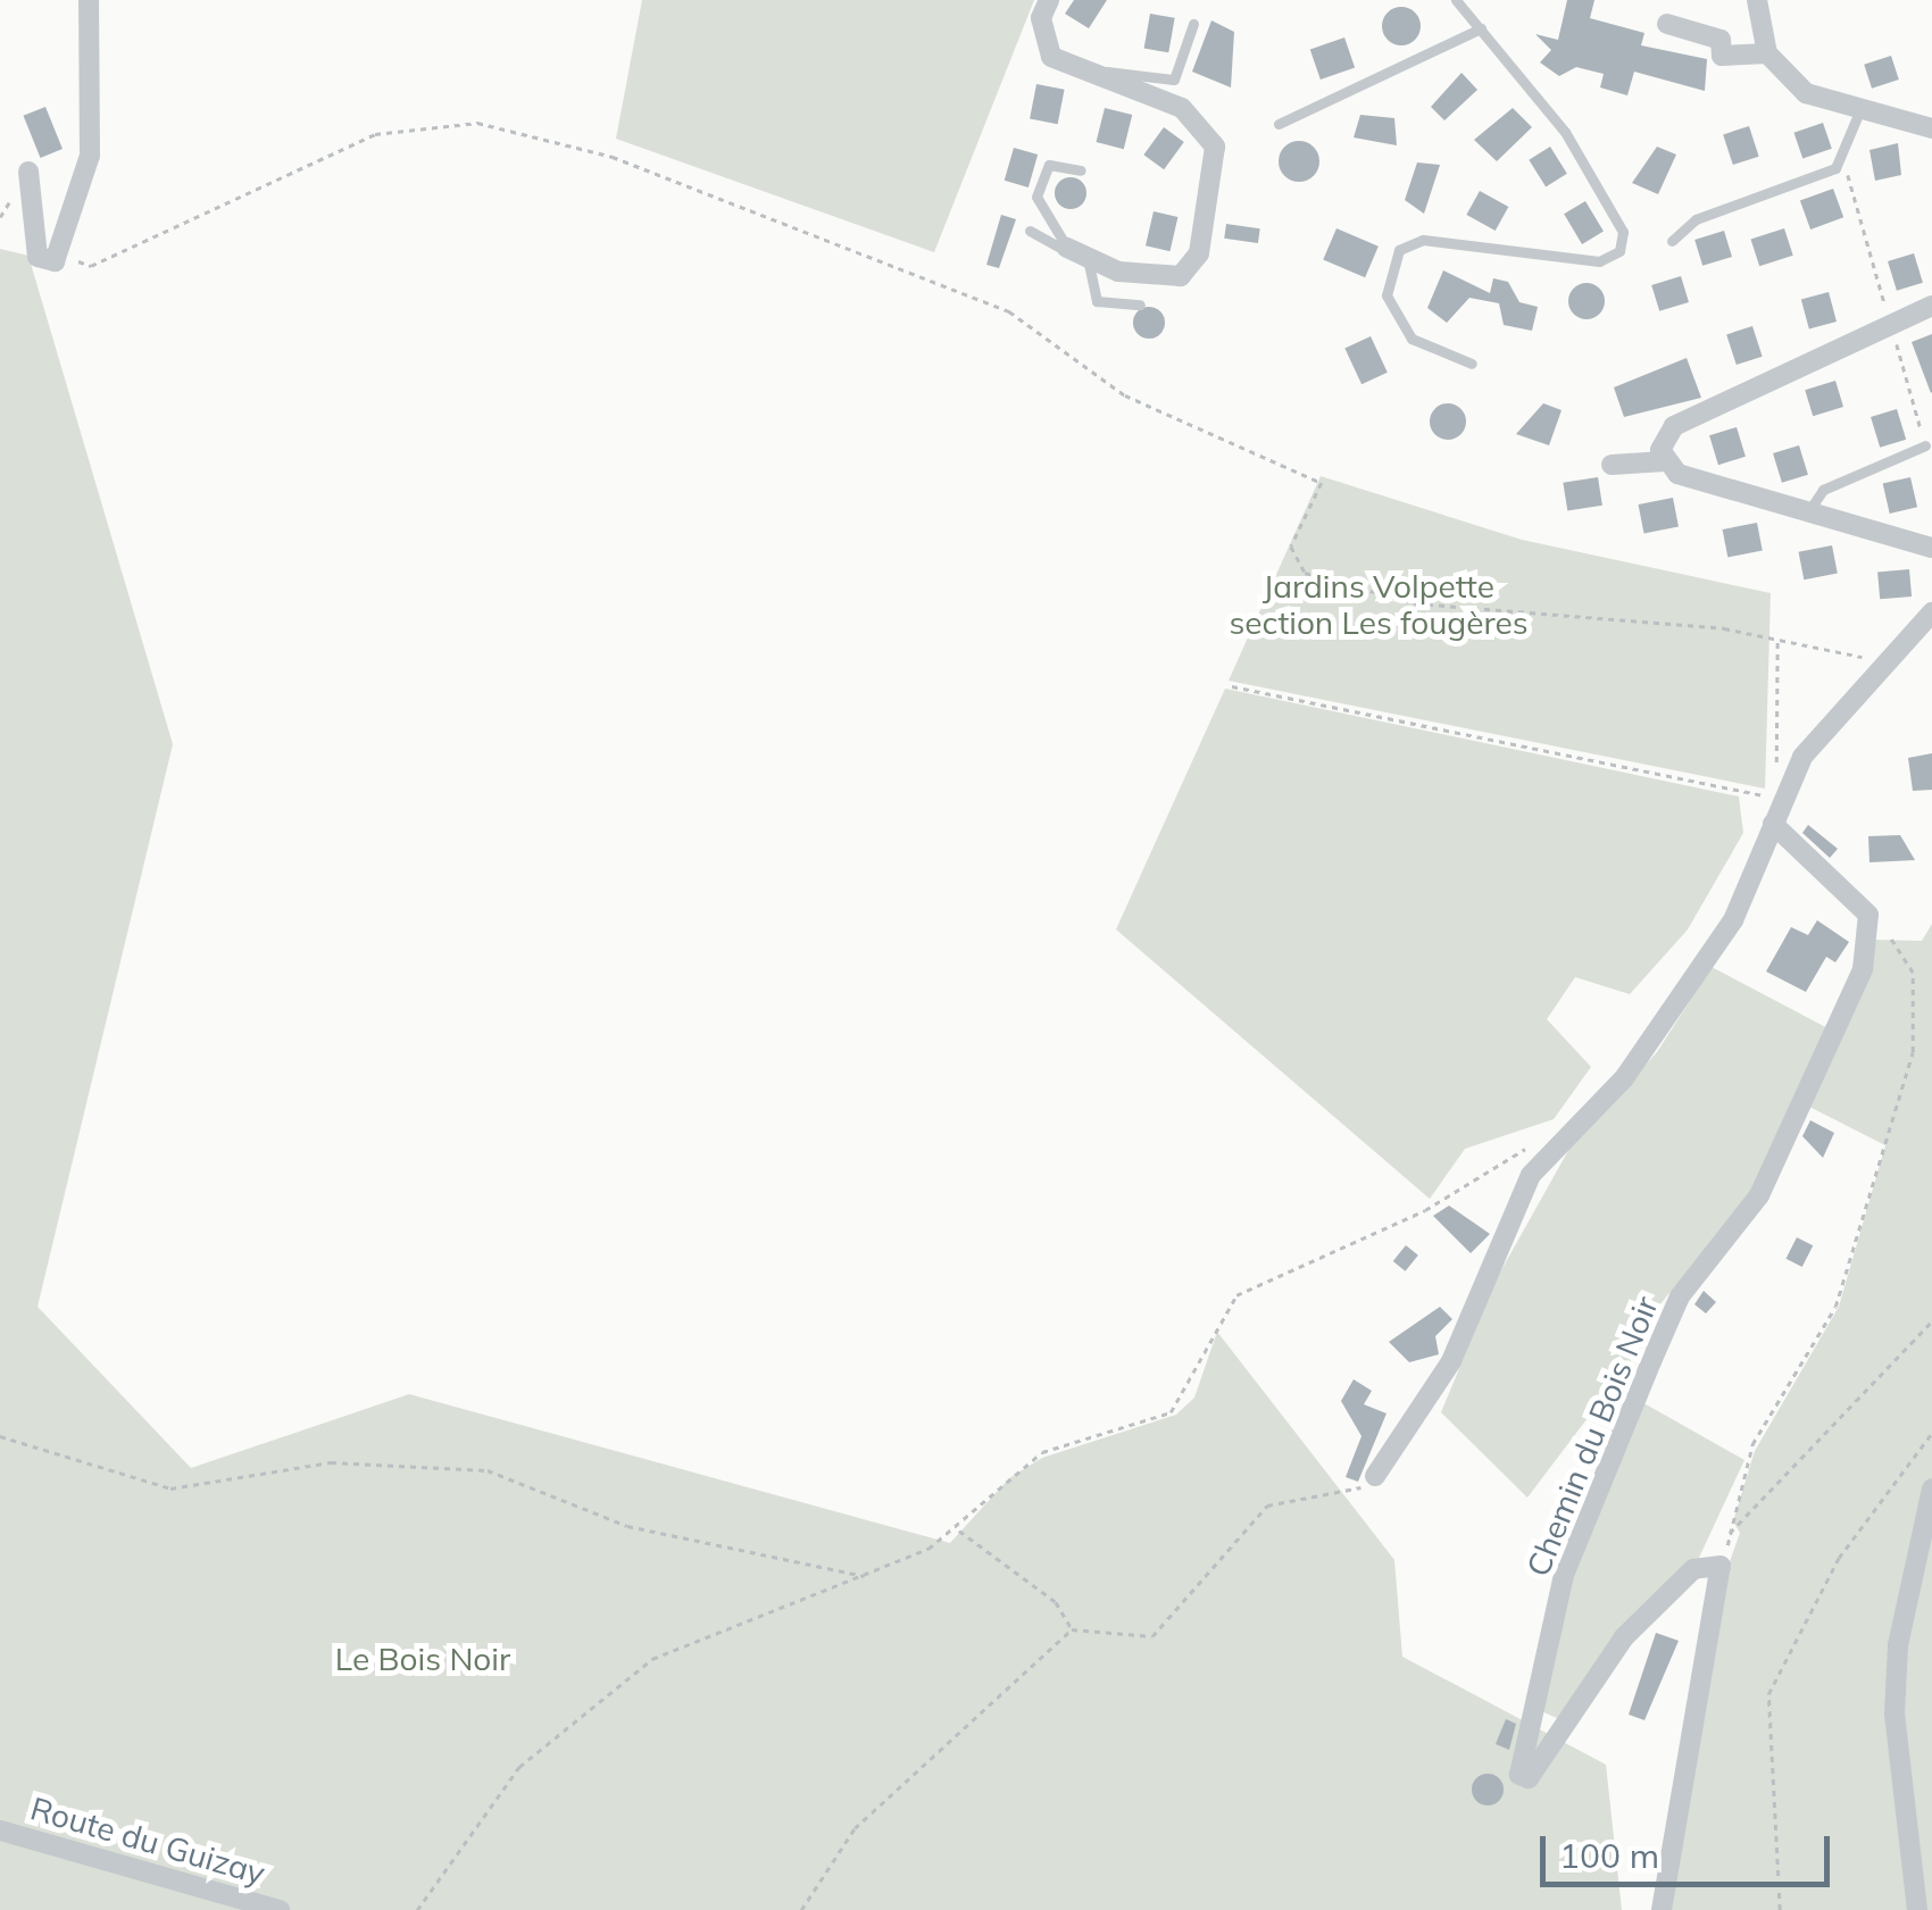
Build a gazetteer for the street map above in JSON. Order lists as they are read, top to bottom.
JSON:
{
  "streets": {
    "street": ["Chemin du Bois Noir", "Route du Guizay"]
  },
  "parks": ["Jardins Volpette section Les fougères", "Le Bois Noir"],
  "scale_bar": "100 m"
}
